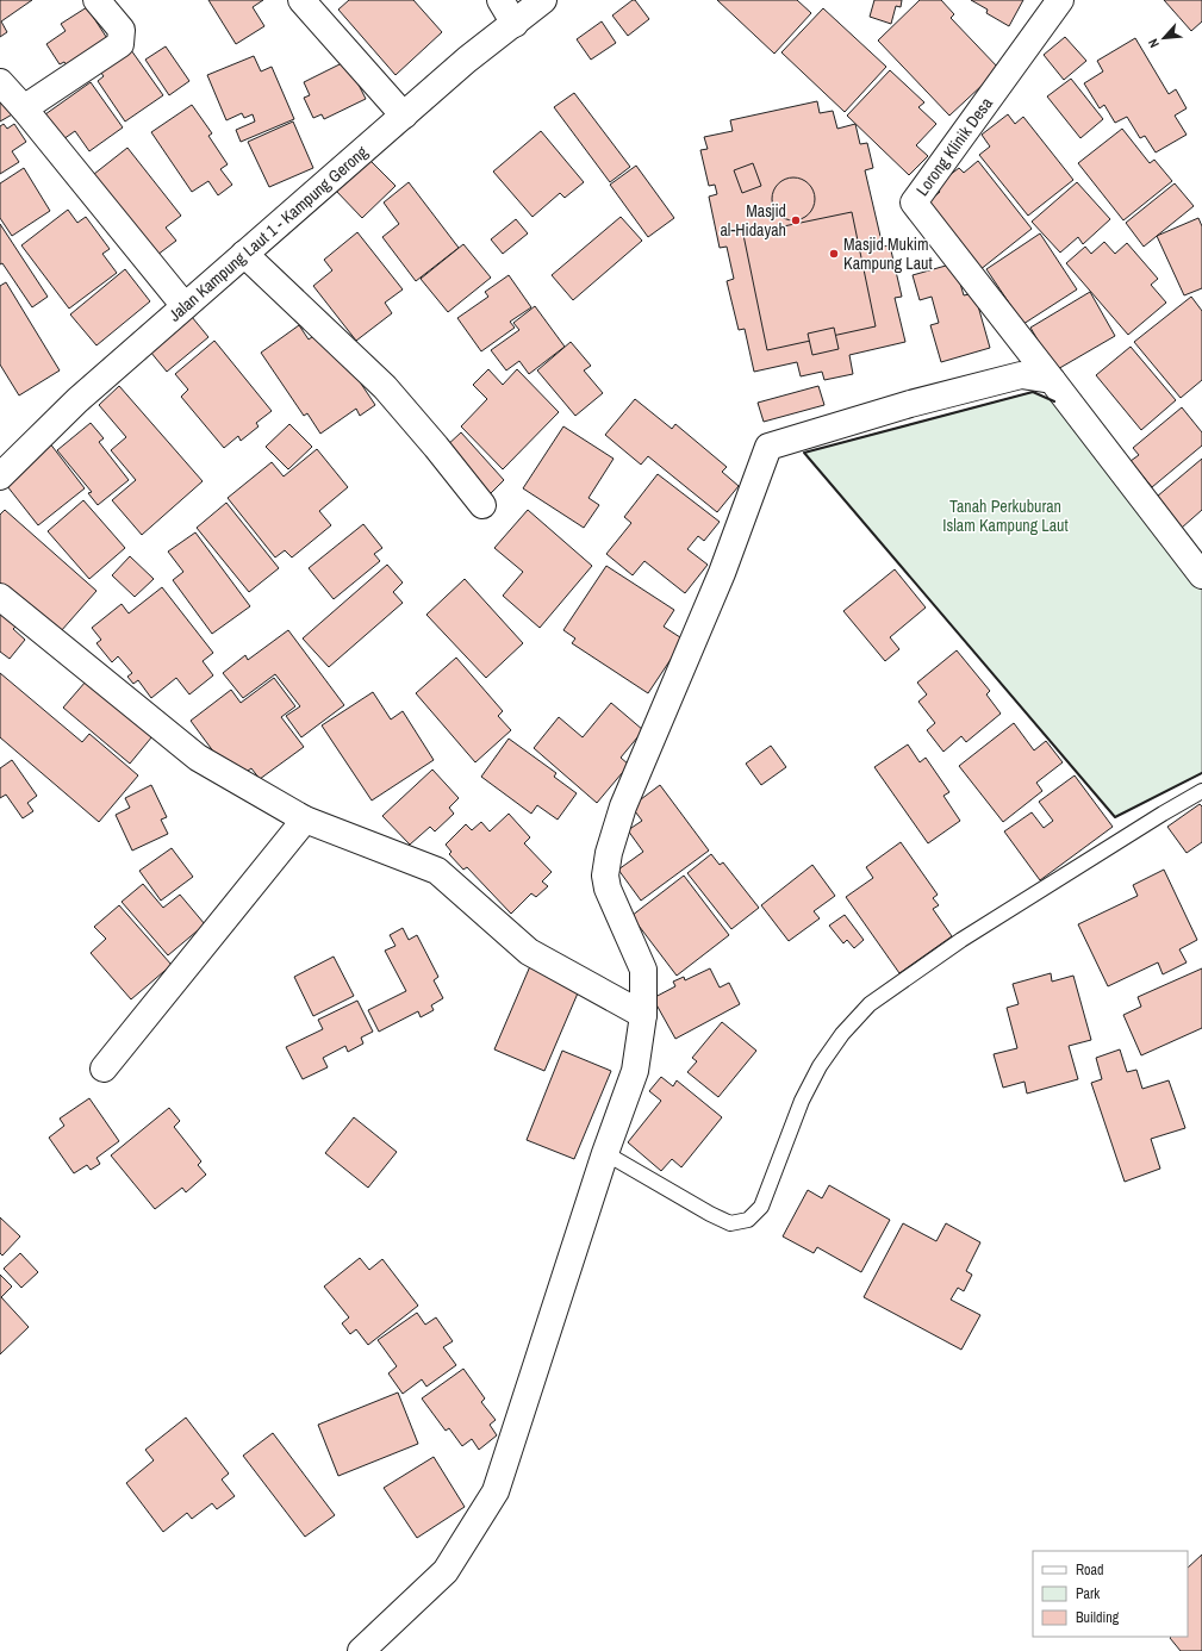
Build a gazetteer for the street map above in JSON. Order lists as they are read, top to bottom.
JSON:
{
  "streets": {
    "street": ["Lorong Klinik Desa", "Jalan Kampung Laut 1 - Kampung Gerong"]
  },
  "parks": ["Tanah Perkuburan Islam Kampung Laut"],
  "places": ["Masjid al-Hidayah", "Masjid Mukim Kampung Laut"],
  "legend": ["Road", "Park", "Building"],
  "north": "bottom left"
}
